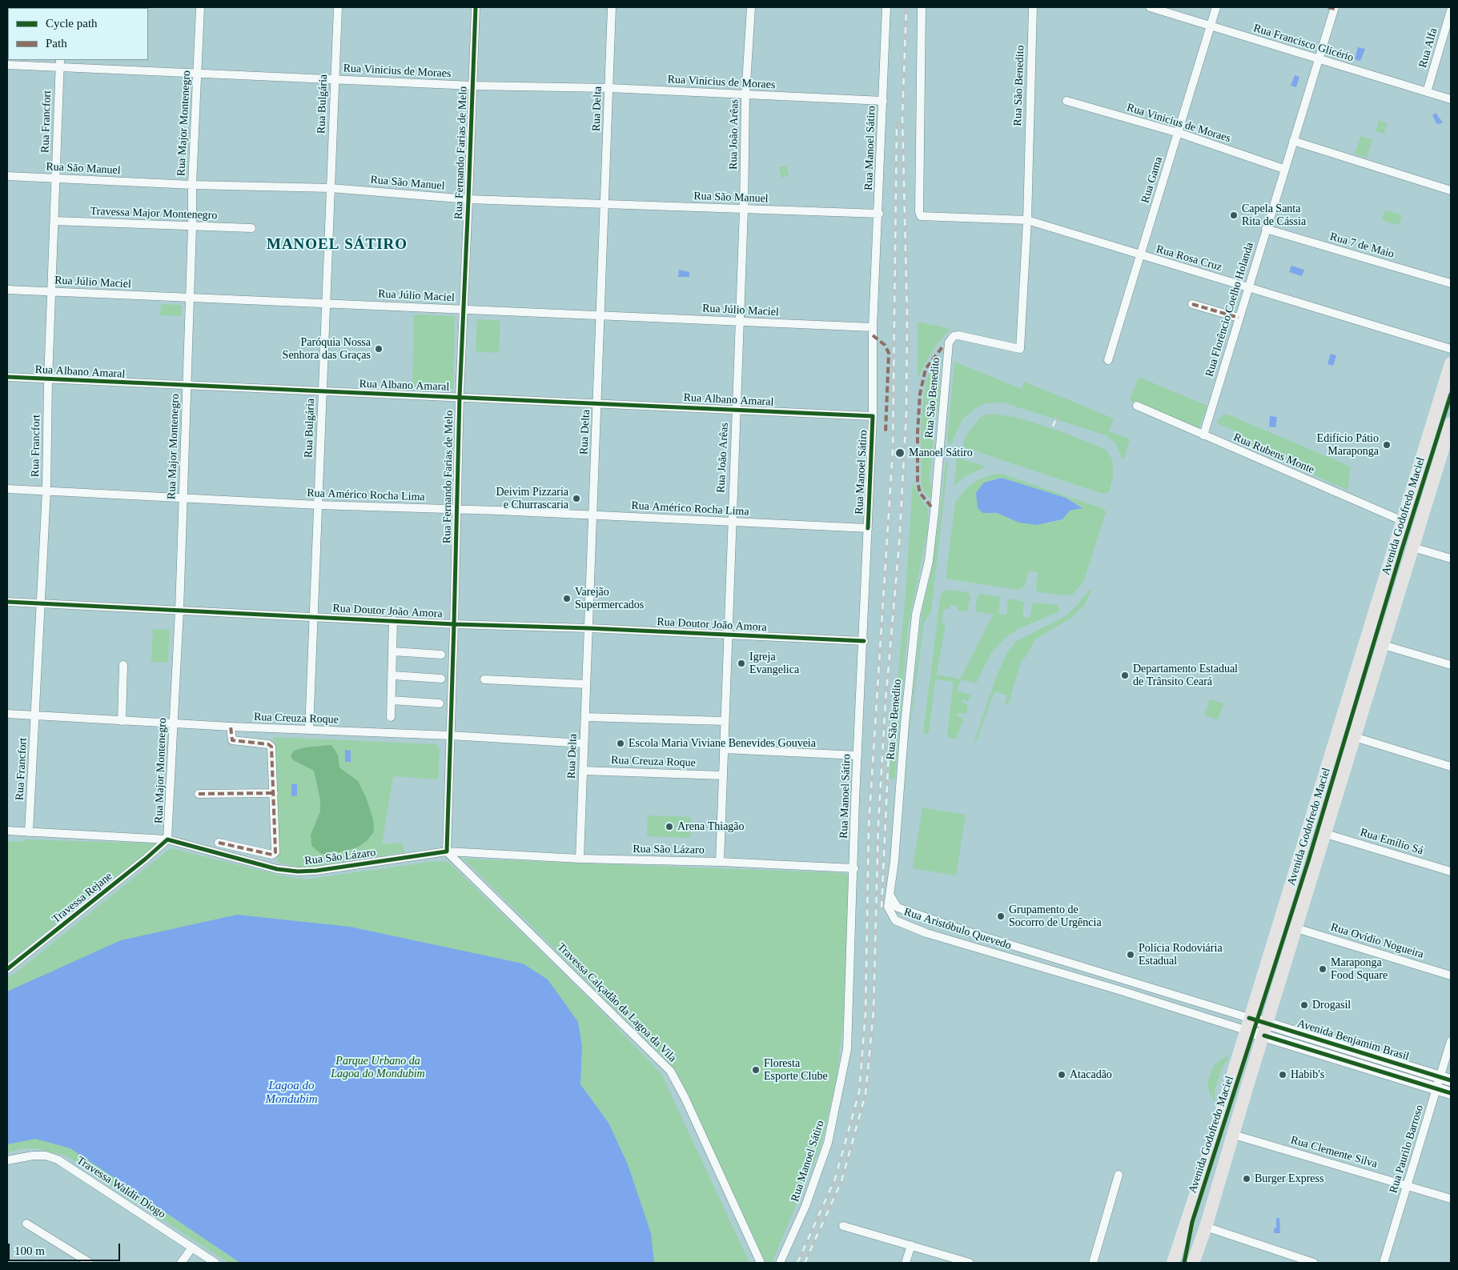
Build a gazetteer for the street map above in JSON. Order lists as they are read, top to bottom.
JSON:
{
  "streets": {
    "main road": ["Avenida Godofredo Maciel", "Avenida Benjamim Brasil"],
    "street": [
      "Rua Francisco Glicério",
      "Rua Alfa",
      "Rua Vinicius de Moraes",
      "Rua São Benedito",
      "Rua Bulgária",
      "Rua Delta",
      "Rua Francfort",
      "Rua Major Montenegro",
      "Rua João Arêas",
      "Rua Manoel Sátiro",
      "Rua Fernando Farias de Melo",
      "Rua São Manuel",
      "Rua Gama",
      "Travessa Major Montenegro",
      "Rua 7 de Maio",
      "Rua Rosa Cruz",
      "Rua Júlio Maciel",
      "Rua Florêncio Coelho Holanda",
      "Rua Albano Amaral",
      "Rua Rubens Monte",
      "Rua Américo Rocha Lima",
      "Rua Doutor João Amora",
      "Rua Creuza Roque",
      "Rua Emílio Sá",
      "Rua São Lázaro",
      "Travessa Rejane",
      "Rua Aristóbulo Quevedo",
      "Rua Ovídio Nogueira",
      "Travessa Calçadão da Lagoa da Vila",
      "Rua Paurilo Barroso",
      "Rua Clemente Silva",
      "Travessa Waldir Diogo"
    ]
  },
  "crossings": [
    ["Rua Francisco Glicério", "Rua Alfa"],
    ["Rua Francisco Glicério", "Rua Gama"],
    ["Rua Francisco Glicério", "Rua Florêncio Coelho Holanda"],
    ["Rua Vinicius de Moraes", "Rua Bulgária"],
    ["Rua Vinicius de Moraes", "Rua Delta"],
    ["Rua Vinicius de Moraes", "Rua Francfort"],
    ["Rua Vinicius de Moraes", "Rua Major Montenegro"],
    ["Rua Vinicius de Moraes", "Rua João Arêas"],
    ["Rua Vinicius de Moraes", "Rua Manoel Sátiro"],
    ["Rua Vinicius de Moraes", "Rua Fernando Farias de Melo"],
    ["Rua Vinicius de Moraes", "Rua Gama"],
    ["Rua Vinicius de Moraes", "Rua Florêncio Coelho Holanda"],
    ["Rua São Benedito", "Rua Rosa Cruz"],
    ["Rua São Benedito", "Rua Aristóbulo Quevedo"],
    ["Rua Bulgária", "Rua São Manuel"],
    ["Rua Bulgária", "Rua Júlio Maciel"],
    ["Rua Bulgária", "Rua Albano Amaral"],
    ["Rua Bulgária", "Rua Américo Rocha Lima"],
    ["Rua Bulgária", "Rua Doutor João Amora"],
    ["Rua Bulgária", "Rua Creuza Roque"],
    ["Rua Delta", "Rua São Manuel"],
    ["Rua Delta", "Rua Júlio Maciel"],
    ["Rua Delta", "Rua Albano Amaral"],
    ["Rua Delta", "Rua Américo Rocha Lima"],
    ["Rua Delta", "Rua Doutor João Amora"],
    ["Rua Delta", "Rua Creuza Roque"],
    ["Rua Delta", "Rua São Lázaro"],
    ["Rua Francfort", "Rua São Manuel"],
    ["Rua Francfort", "Travessa Major Montenegro"],
    ["Rua Francfort", "Rua Júlio Maciel"],
    ["Rua Francfort", "Rua Albano Amaral"],
    ["Rua Francfort", "Rua Américo Rocha Lima"],
    ["Rua Francfort", "Rua Doutor João Amora"],
    ["Rua Francfort", "Rua Creuza Roque"],
    ["Rua Francfort", "Rua São Lázaro"],
    ["Rua Major Montenegro", "Rua São Manuel"],
    ["Rua Major Montenegro", "Travessa Major Montenegro"],
    ["Rua Major Montenegro", "Rua Júlio Maciel"],
    ["Rua Major Montenegro", "Rua Albano Amaral"],
    ["Rua Major Montenegro", "Rua Américo Rocha Lima"],
    ["Rua Major Montenegro", "Rua Doutor João Amora"],
    ["Rua Major Montenegro", "Rua Creuza Roque"],
    ["Rua Major Montenegro", "Rua São Lázaro"],
    ["Rua Major Montenegro", "Travessa Rejane"],
    ["Rua João Arêas", "Rua São Manuel"],
    ["Rua João Arêas", "Rua Júlio Maciel"],
    ["Rua João Arêas", "Rua Albano Amaral"],
    ["Rua João Arêas", "Rua Américo Rocha Lima"],
    ["Rua João Arêas", "Rua Doutor João Amora"],
    ["Rua João Arêas", "Rua Creuza Roque"],
    ["Rua João Arêas", "Rua São Lázaro"],
    ["Rua Manoel Sátiro", "Rua São Manuel"],
    ["Rua Manoel Sátiro", "Rua Júlio Maciel"],
    ["Rua Manoel Sátiro", "Rua Albano Amaral"],
    ["Rua Manoel Sátiro", "Rua Américo Rocha Lima"],
    ["Rua Manoel Sátiro", "Rua Doutor João Amora"],
    ["Rua Manoel Sátiro", "Rua São Lázaro"],
    ["Rua Fernando Farias de Melo", "Rua São Manuel"],
    ["Rua Fernando Farias de Melo", "Rua Júlio Maciel"],
    ["Rua Fernando Farias de Melo", "Rua Albano Amaral"],
    ["Rua Fernando Farias de Melo", "Rua Américo Rocha Lima"],
    ["Rua Fernando Farias de Melo", "Rua Doutor João Amora"],
    ["Rua Fernando Farias de Melo", "Rua Creuza Roque"],
    ["Rua Fernando Farias de Melo", "Rua São Lázaro"],
    ["Rua Fernando Farias de Melo", "Travessa Calçadão da Lagoa da Vila"],
    ["Rua Gama", "Rua Rosa Cruz"],
    ["Rua 7 de Maio", "Rua Florêncio Coelho Holanda"],
    ["Rua Rosa Cruz", "Rua Florêncio Coelho Holanda"],
    ["Rua Florêncio Coelho Holanda", "Rua Rubens Monte"],
    ["Rua Rubens Monte", "Avenida Godofredo Maciel"],
    ["Avenida Godofredo Maciel", "Rua Emílio Sá"],
    ["Avenida Godofredo Maciel", "Rua Aristóbulo Quevedo"],
    ["Avenida Godofredo Maciel", "Rua Ovídio Nogueira"],
    ["Avenida Godofredo Maciel", "Avenida Benjamim Brasil"],
    ["Avenida Godofredo Maciel", "Rua Clemente Silva"],
    ["Rua São Lázaro", "Travessa Rejane"],
    ["Rua São Lázaro", "Travessa Calçadão da Lagoa da Vila"],
    ["Rua Aristóbulo Quevedo", "Avenida Benjamim Brasil"],
    ["Avenida Benjamim Brasil", "Rua Paurilo Barroso"],
    ["Rua Paurilo Barroso", "Rua Clemente Silva"]
  ],
  "districts": ["MANOEL SÁTIRO"],
  "water": ["Lagoa do Mondubim"],
  "parks": ["Parque Urbano da Lagoa do Mondubim"],
  "places": [
    "Capela Santa Rita de Cássia",
    "Paróquia Nossa Senhora das Graças",
    "Edifício Pátio Maraponga",
    "Manoel Sátiro",
    "Deivim Pizzaria e Churrascaria",
    "Varejão Supermercados",
    "Igreja Evangelica",
    "Departamento Estadual de Trânsito Ceará",
    "Escola Maria Viviane Benevides Gouveia",
    "Arena Thiagão",
    "Grupamento de Socorro de Urgência",
    "Polícia Rodoviária Estadual",
    "Maraponga Food Square",
    "Drogasil",
    "Floresta Esporte Clube",
    "Atacadão",
    "Habib's",
    "Burger Express"
  ],
  "legend": ["Cycle path", "Path"],
  "scale_bar": "100 m"
}
